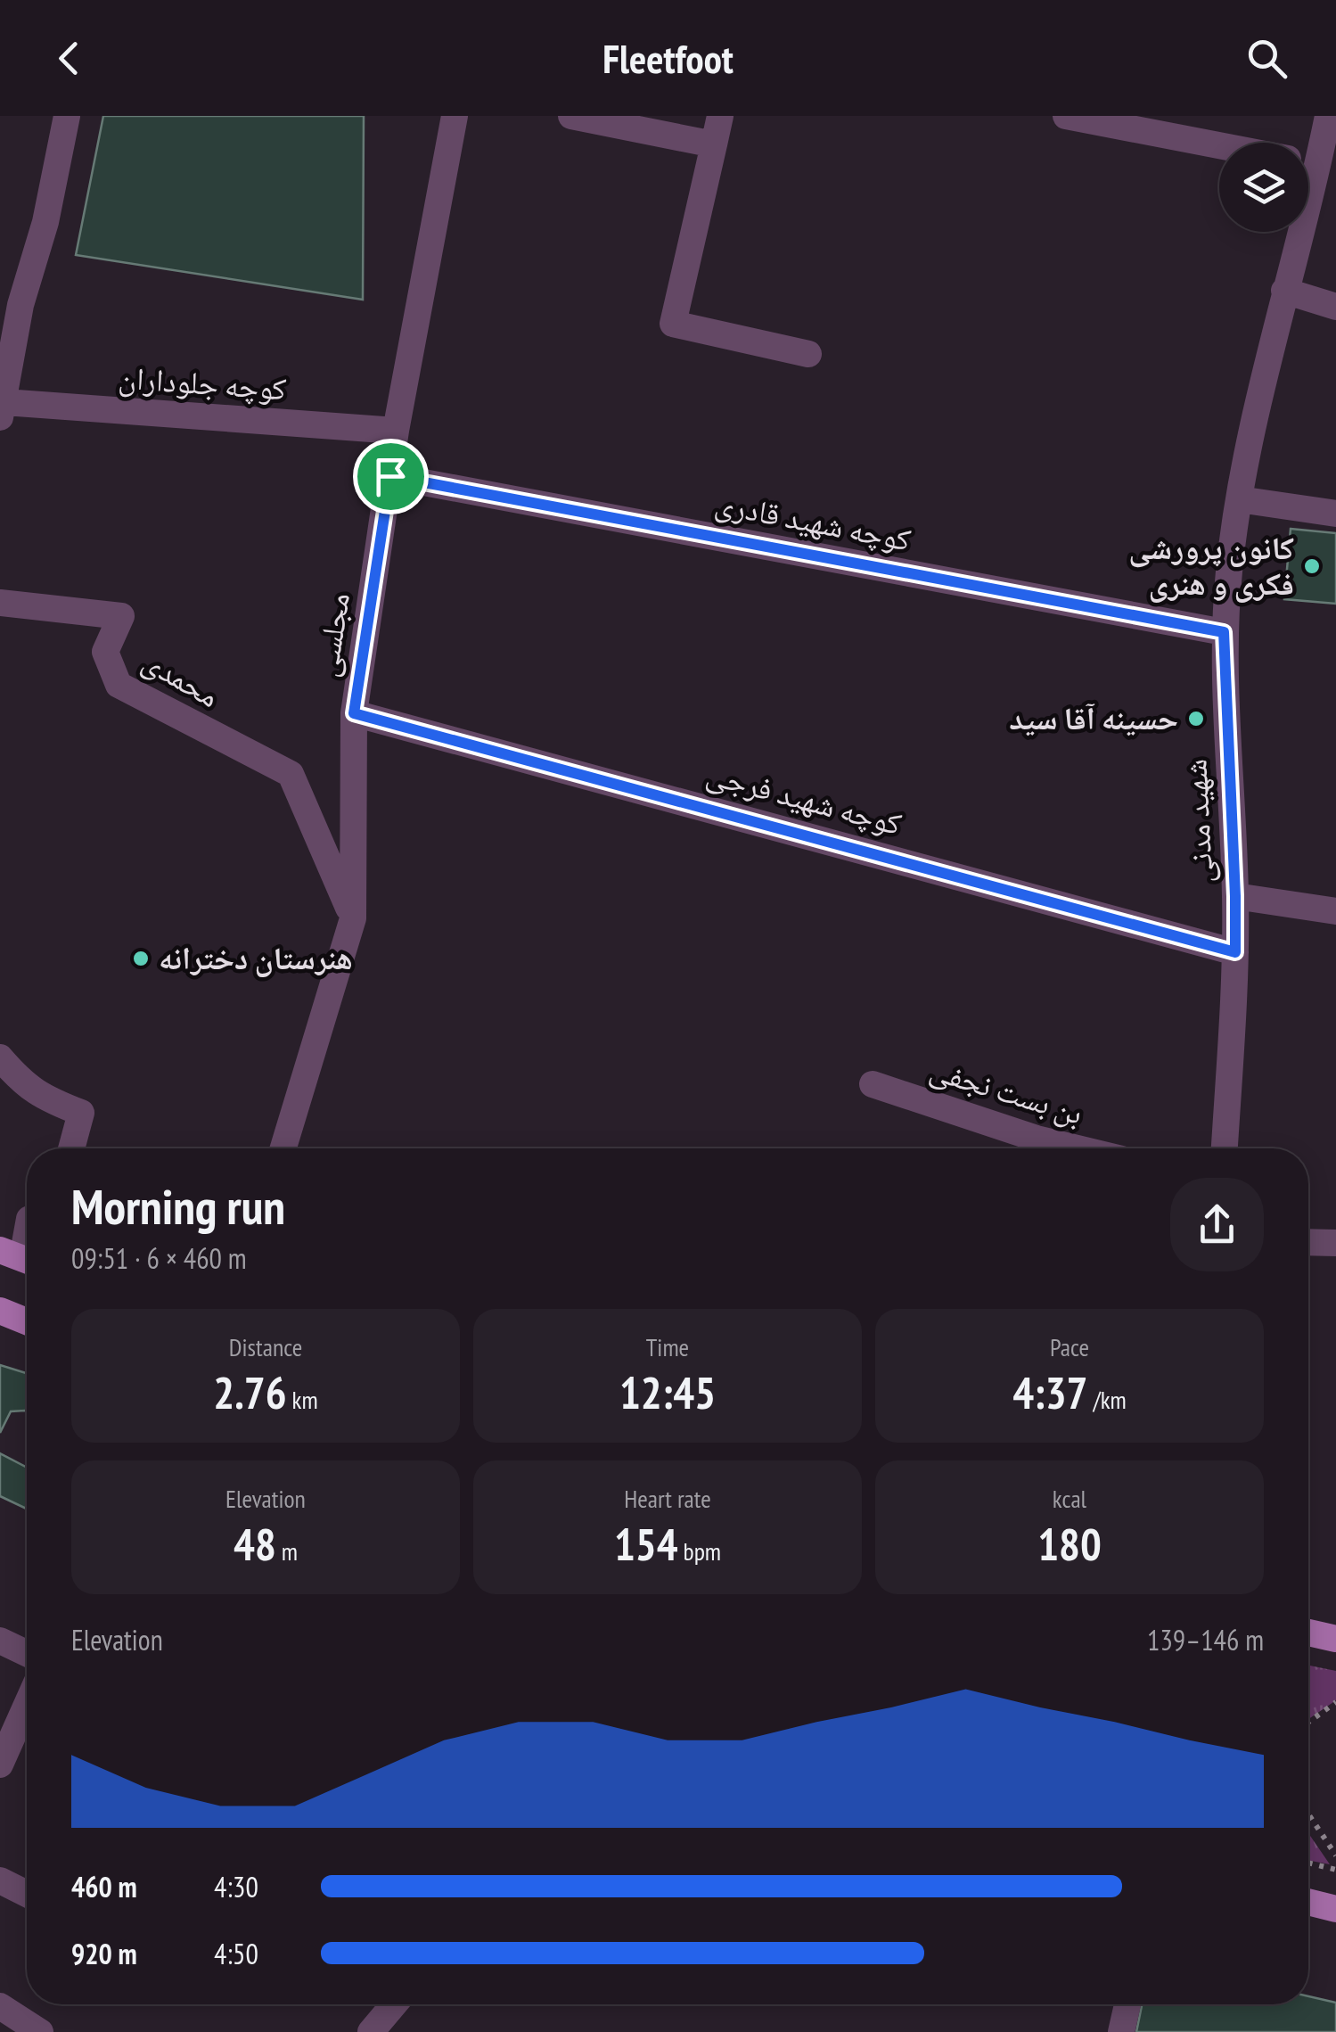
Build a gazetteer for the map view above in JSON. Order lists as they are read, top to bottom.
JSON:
{
  "streets": {
    "street": [
      "کوچه جلوداران",
      "کوچه شهید قادری",
      "مجلسی",
      "محمدی",
      "کوچه شهید فرجی",
      "شهید مدنی",
      "بن بست نجفی"
    ]
  },
  "crossings": [
    ["کوچه جلوداران", "مجلسی"],
    ["کوچه شهید قادری", "مجلسی"],
    ["کوچه شهید قادری", "شهید مدنی"],
    ["مجلسی", "محمدی"],
    ["مجلسی", "کوچه شهید فرجی"],
    ["کوچه شهید فرجی", "شهید مدنی"]
  ],
  "places": ["کانون پرورشی فکری و هنری", "حسینه آقا سید", "هنرستان دخترانه"],
  "page": {
    "header": "Fleetfoot",
    "heading": ["Morning run", "09:51 · 6 × 460 m"],
    "stats": [
      ["Distance", "2.76 km"],
      ["Time", "12:45"],
      ["Pace", "4:37 /km"],
      ["Elevation", "48 m"],
      ["Heart rate", "154 bpm"],
      ["kcal", "180"]
    ],
    "chart": ["Elevation", "139–146 m"],
    "list": [
      {
        "name": "460 m",
        "note": "4:30"
      },
      {
        "name": "920 m",
        "note": "4:50"
      }
    ]
  }
}
